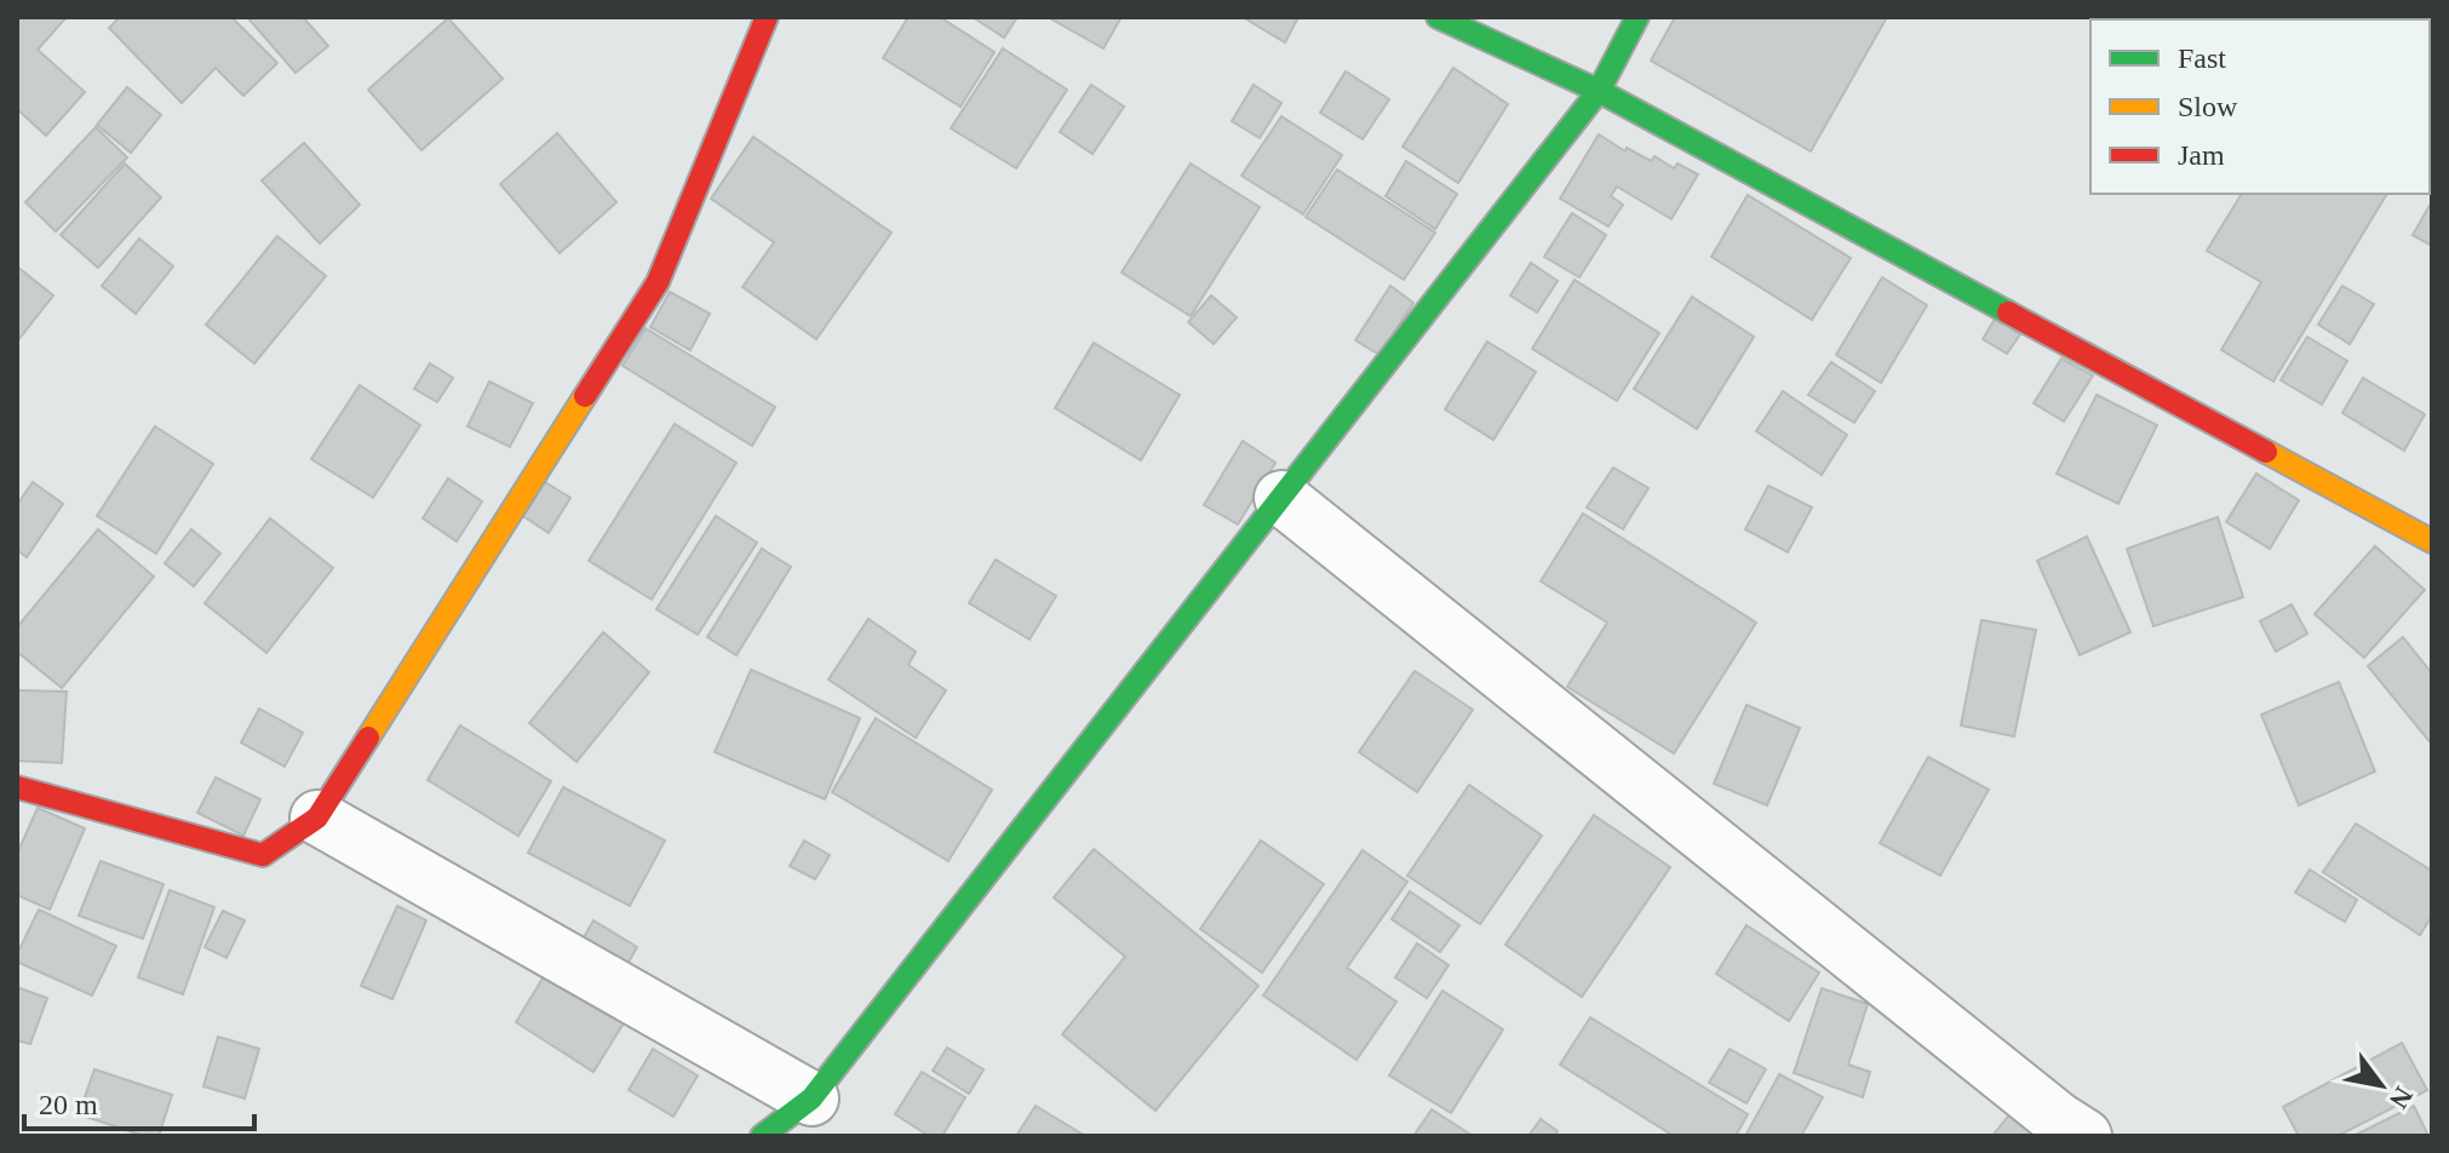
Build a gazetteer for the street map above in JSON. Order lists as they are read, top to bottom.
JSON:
{
  "legend": ["Fast", "Slow", "Jam"],
  "scale_bar": "20 m",
  "north": "bottom right"
}
